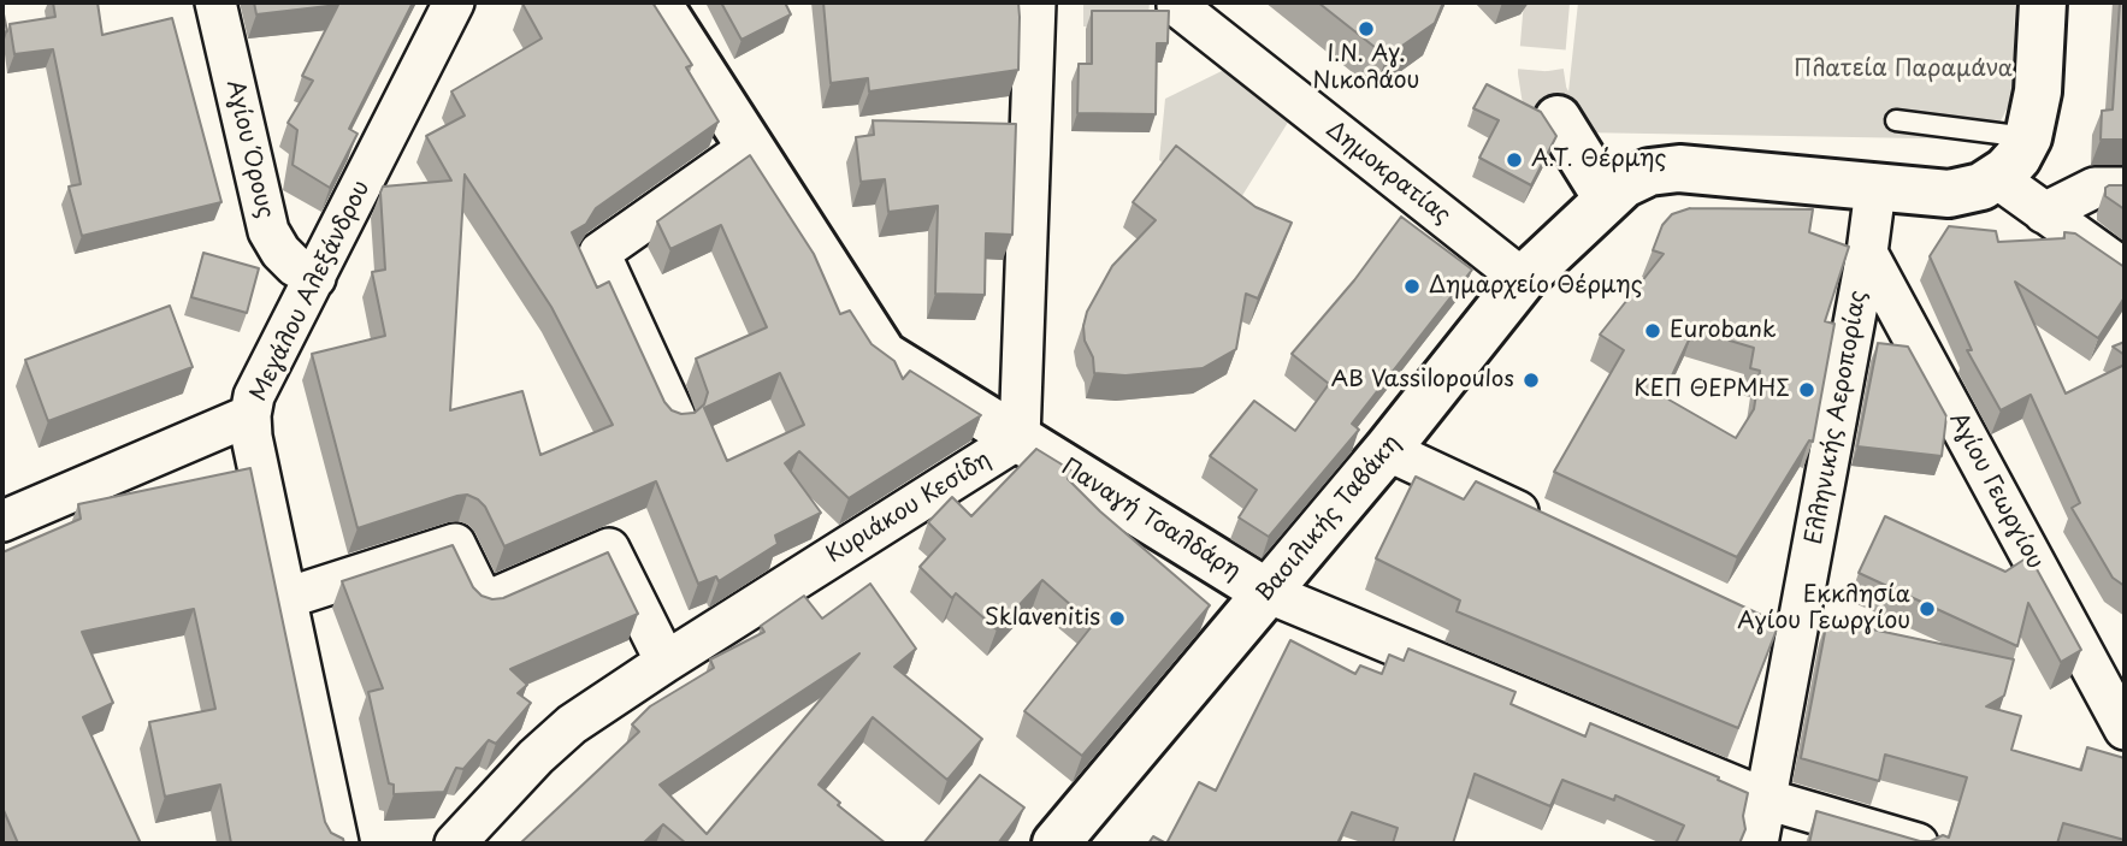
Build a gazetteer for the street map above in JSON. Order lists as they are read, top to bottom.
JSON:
{
  "streets": {
    "main road": ["Βασιλικής Ταβάκη", "Παναγή Τσαλδάρη"],
    "street": [
      "Αγίου Όρους",
      "Δημοκρατίας",
      "Μεγάλου Αλεξάνδρου",
      "Ελληνικής Αεροπορίας",
      "Αγίου Γεωργίου",
      "Κυριάκου Κεσίδη"
    ]
  },
  "crossings": [
    ["Αγίου Όρους", "Μεγάλου Αλεξάνδρου"],
    ["Δημοκρατίας", "Βασιλικής Ταβάκη"],
    ["Ελληνικής Αεροπορίας", "Αγίου Γεωργίου"],
    ["Ελληνικής Αεροπορίας", "Παναγή Τσαλδάρη"],
    ["Κυριάκου Κεσίδη", "Παναγή Τσαλδάρη"],
    ["Βασιλικής Ταβάκη", "Παναγή Τσαλδάρη"]
  ],
  "parks": ["Πλατεία Παραμάνα"],
  "places": [
    "Ι.Ν. Αγ. Νικολάου",
    "Α.Τ. Θέρμης",
    "Δημαρχείο Θέρμης",
    "Eurobank",
    "AB Vassilopoulos",
    "ΚΕΠ ΘΕΡΜΗΣ",
    "Εκκλησία Αγίου Γεωργίου",
    "Sklavenitis"
  ]
}
